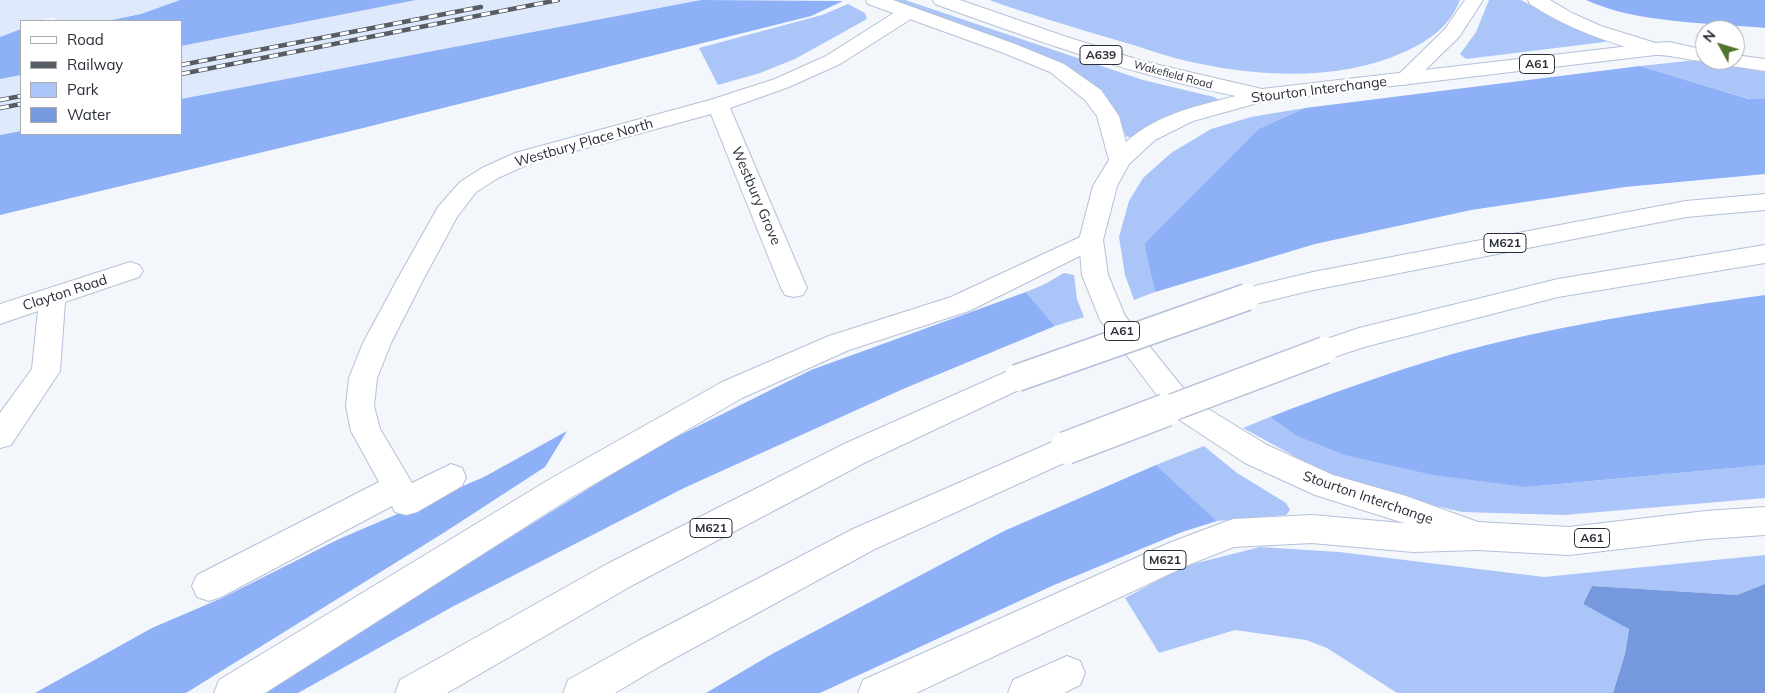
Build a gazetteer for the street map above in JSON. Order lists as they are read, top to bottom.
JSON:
{
  "streets": {
    "main road": [
      "A639",
      "A61",
      "Wakefield Road",
      "Stourton Interchange",
      "Westbury Place North",
      "Westbury Grove",
      "M621",
      "Clayton Road"
    ]
  },
  "crossings": [
    ["A639", "Stourton Interchange"],
    ["A639", "Westbury Place North"],
    ["A61", "Stourton Interchange"],
    ["Wakefield Road", "Stourton Interchange"],
    ["Stourton Interchange", "M621"],
    ["Westbury Place North", "Westbury Grove"]
  ],
  "legend": [
    "Road",
    "Railway",
    "Park",
    "Water"
  ],
  "north": "top left"
}
